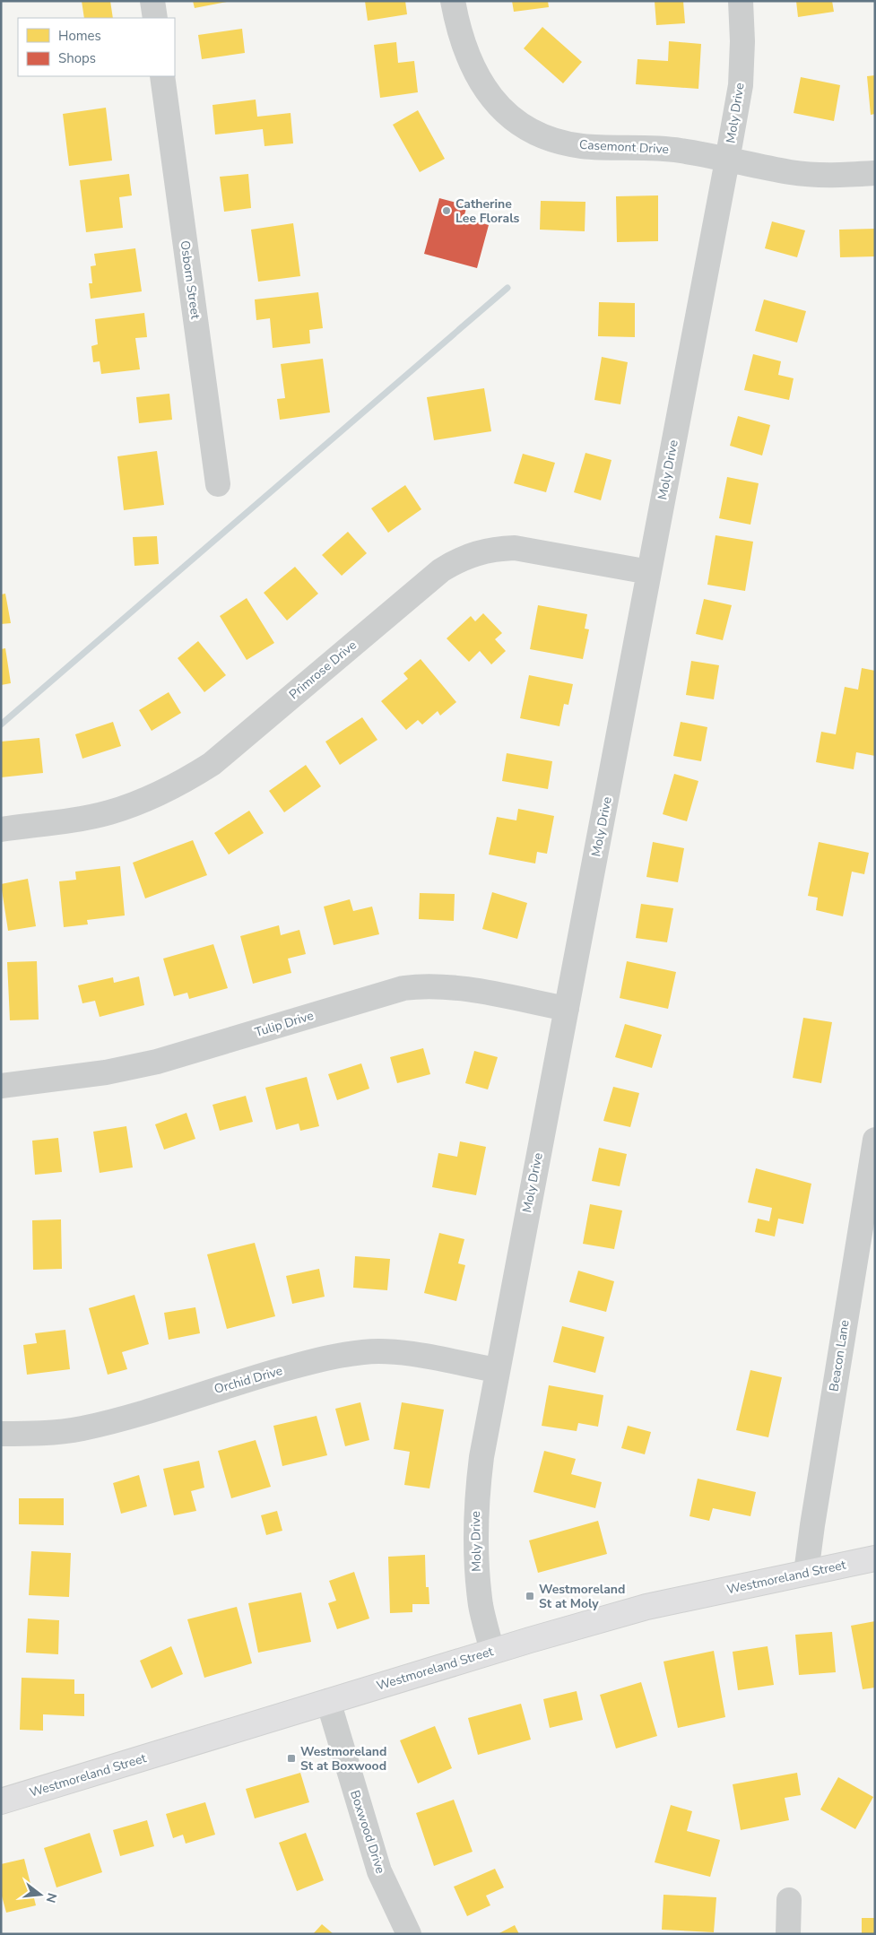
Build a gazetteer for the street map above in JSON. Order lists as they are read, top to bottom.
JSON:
{
  "streets": {
    "main road": ["Westmoreland Street"],
    "street": [
      "Moly Drive",
      "Casemont Drive",
      "Osborn Street",
      "Primrose Drive",
      "Tulip Drive",
      "Beacon Lane",
      "Orchid Drive",
      "Boxwood Drive"
    ]
  },
  "crossings": [
    ["Moly Drive", "Casemont Drive"],
    ["Moly Drive", "Primrose Drive"],
    ["Moly Drive", "Tulip Drive"],
    ["Moly Drive", "Orchid Drive"],
    ["Moly Drive", "Westmoreland Street"],
    ["Beacon Lane", "Westmoreland Street"],
    ["Westmoreland Street", "Boxwood Drive"]
  ],
  "places": {
    "other": ["Catherine Lee Florals"],
    "transit": ["Westmoreland St at Moly", "Westmoreland St at Boxwood"]
  },
  "legend": ["Homes", "Shops"],
  "north": "right"
}
